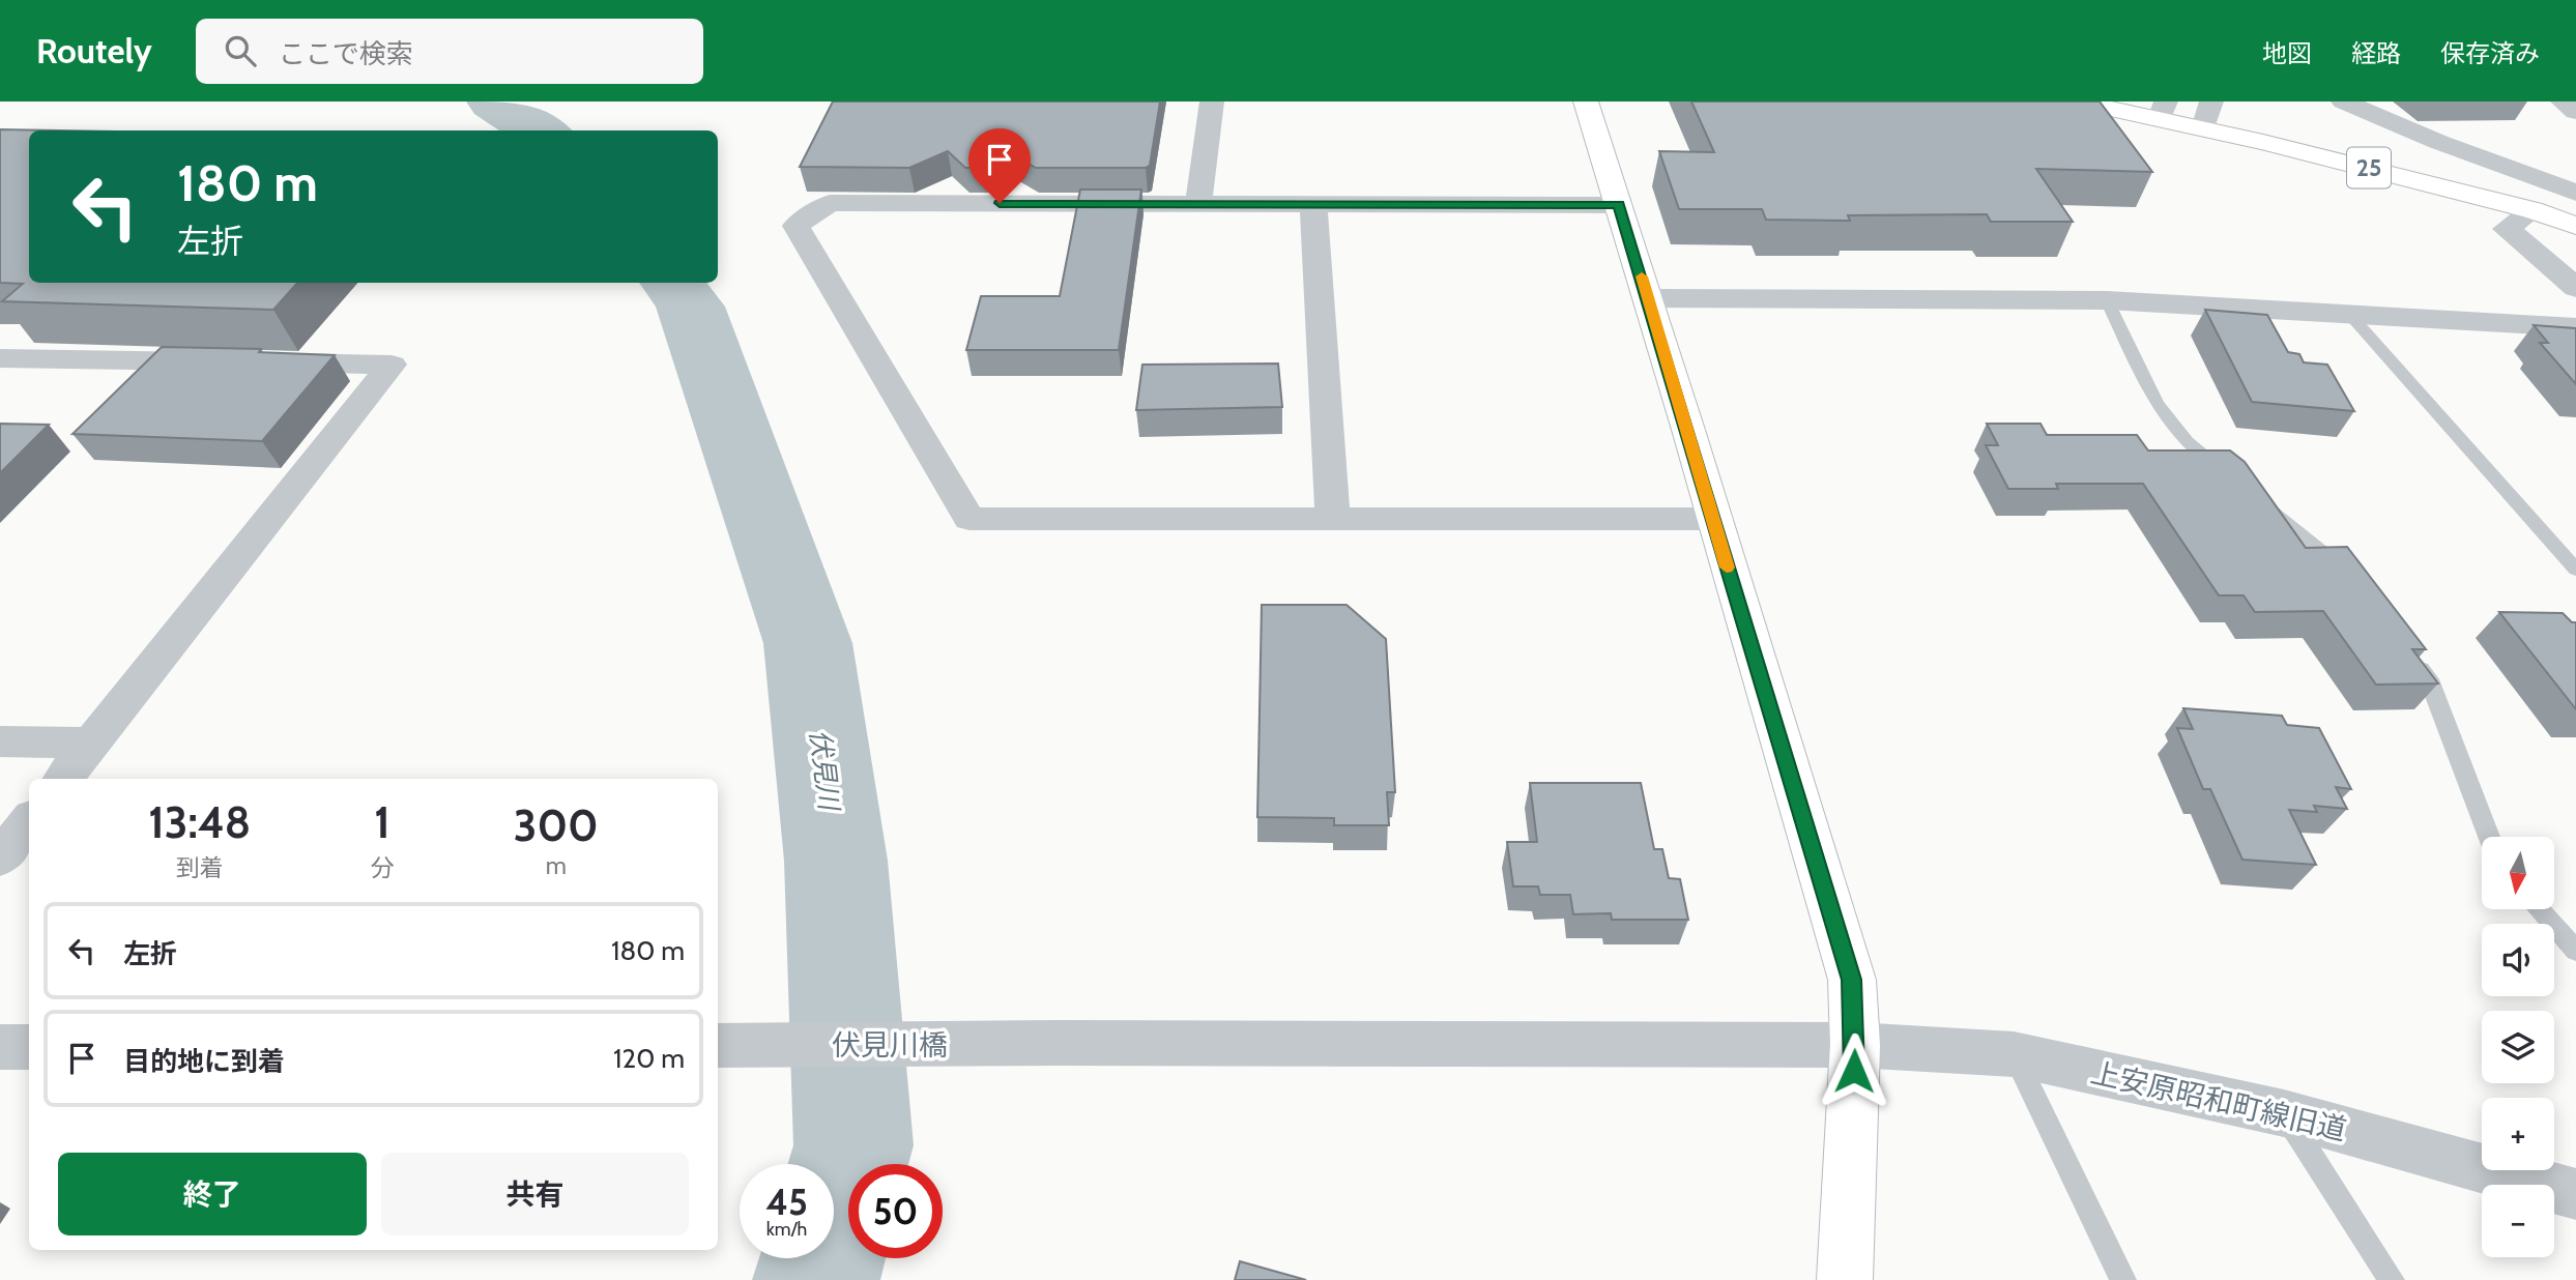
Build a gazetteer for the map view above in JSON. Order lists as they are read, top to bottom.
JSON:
{
  "streets": {
    "main road": ["25"],
    "street": ["伏見川橋", "上安原昭和町線旧道"]
  },
  "crossings": [
    ["伏見川橋", "上安原昭和町線旧道"]
  ],
  "water": ["伏見川"],
  "north": "bottom",
  "page": {
    "header": "Routely",
    "search": "ここで検索",
    "nav": ["地図", "経路", "保存済み"],
    "turn": ["180 m", "左折"],
    "eta": [
      "13:48",
      "到着",
      "1",
      "分",
      "300",
      "m"
    ],
    "map_buttons": ["+", "−"],
    "list": [
      {
        "name": "左折",
        "value": "180 m"
      },
      {
        "name": "目的地に到着",
        "value": "120 m"
      }
    ],
    "buttons": ["終了", "共有"],
    "speed": "45 km/h",
    "limit": "50"
  }
}
